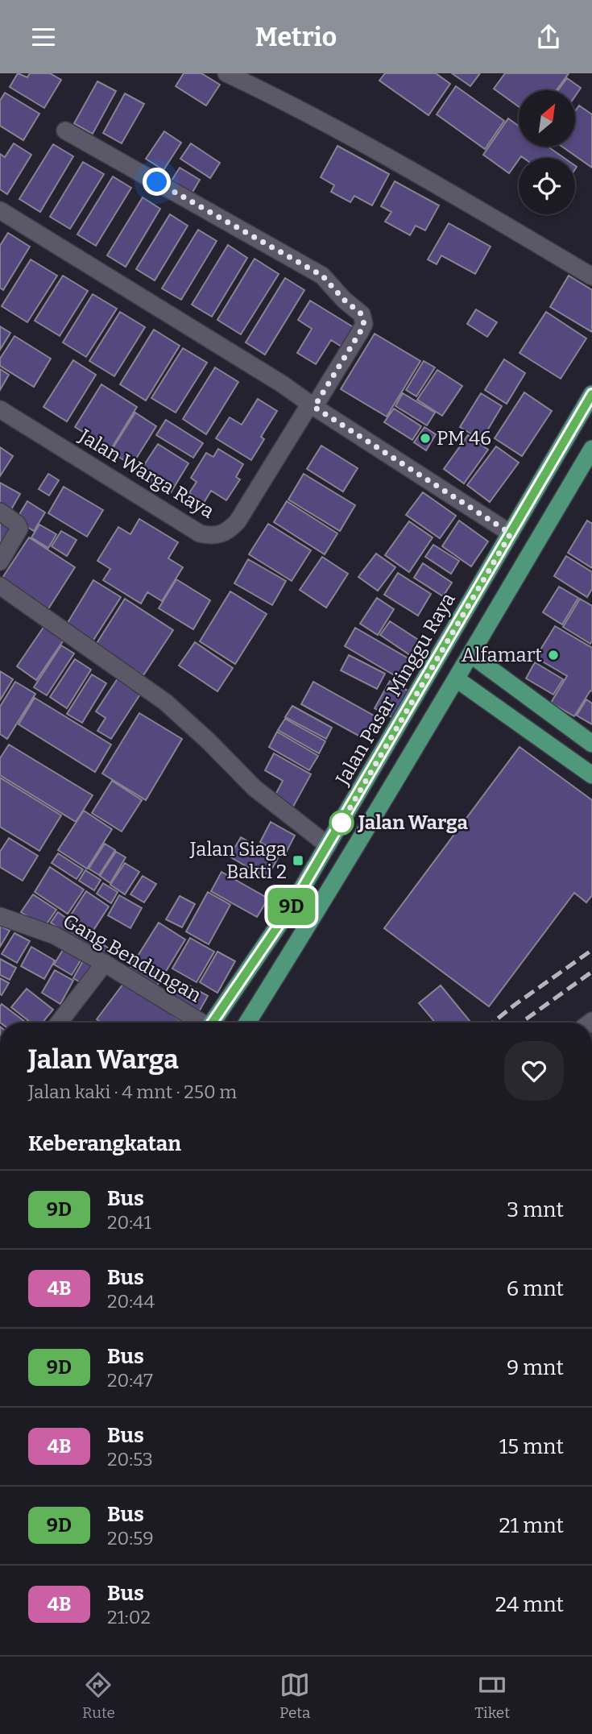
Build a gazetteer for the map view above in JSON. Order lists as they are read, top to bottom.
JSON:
{
  "streets": {
    "main road": ["Jalan Pasar Minggu Raya"],
    "street": ["Jalan Warga Raya", "Gang Bendungan"]
  },
  "places": {
    "other": ["PM 46", "Alfamart", "Jalan Warga"],
    "transit": ["Jalan Siaga Bakti 2"]
  },
  "lines": ["bus line 9D"],
  "north": "top right",
  "page": {
    "header": "Metrio",
    "on_map": "9D",
    "heading": [
      ["Jalan Warga", "Jalan kaki · 4 mnt · 250 m"],
      "Keberangkatan"
    ],
    "list": [
      {
        "mark": "9D",
        "name": "Bus",
        "note": "20:41",
        "value": "3 mnt"
      },
      {
        "mark": "4B",
        "name": "Bus",
        "note": "20:44",
        "value": "6 mnt"
      },
      {
        "mark": "9D",
        "name": "Bus",
        "note": "20:47",
        "value": "9 mnt"
      },
      {
        "mark": "4B",
        "name": "Bus",
        "note": "20:53",
        "value": "15 mnt"
      },
      {
        "mark": "9D",
        "name": "Bus",
        "note": "20:59",
        "value": "21 mnt"
      },
      {
        "mark": "4B",
        "name": "Bus",
        "note": "21:02",
        "value": "24 mnt"
      }
    ],
    "tabs": ["Rute", "Peta", "Tiket"]
  }
}
